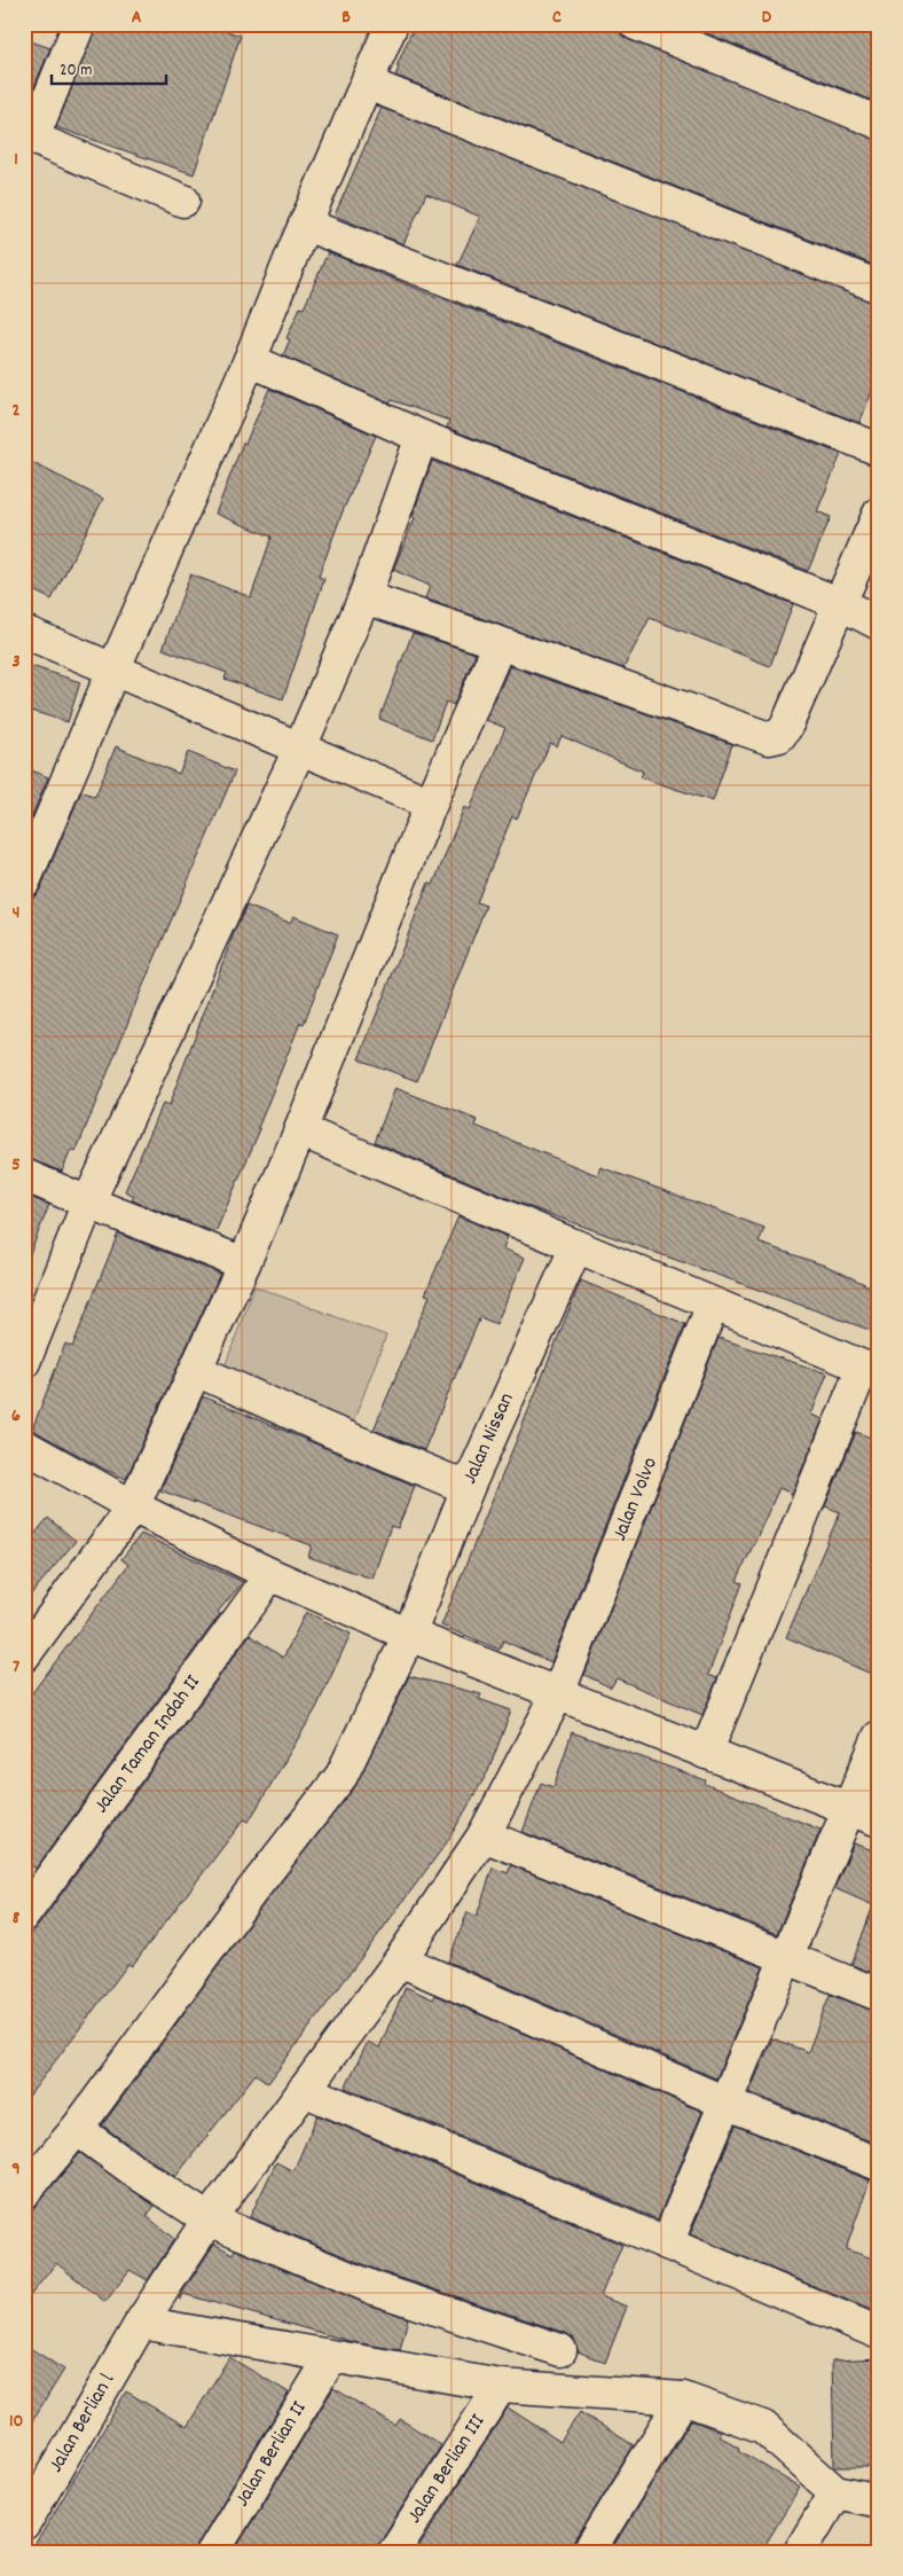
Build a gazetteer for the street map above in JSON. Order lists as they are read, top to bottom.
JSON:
{
  "streets": {
    "street": [
      "Jalan Nissan",
      "Jalan Volvo",
      "Jalan Taman Indah II",
      "Jalan Berlian l",
      "Jalan Berlian II",
      "Jalan Berlian III"
    ]
  },
  "crossings": [
    ["Jalan Volvo", "Jalan Berlian l"]
  ],
  "scale_bar": "20 m",
  "grid": {
    "columns": [
      "A",
      "B",
      "C",
      "D"
    ],
    "rows": [
      "1",
      "2",
      "3",
      "4",
      "5",
      "6",
      "7",
      "8",
      "9",
      "10"
    ]
  }
}
